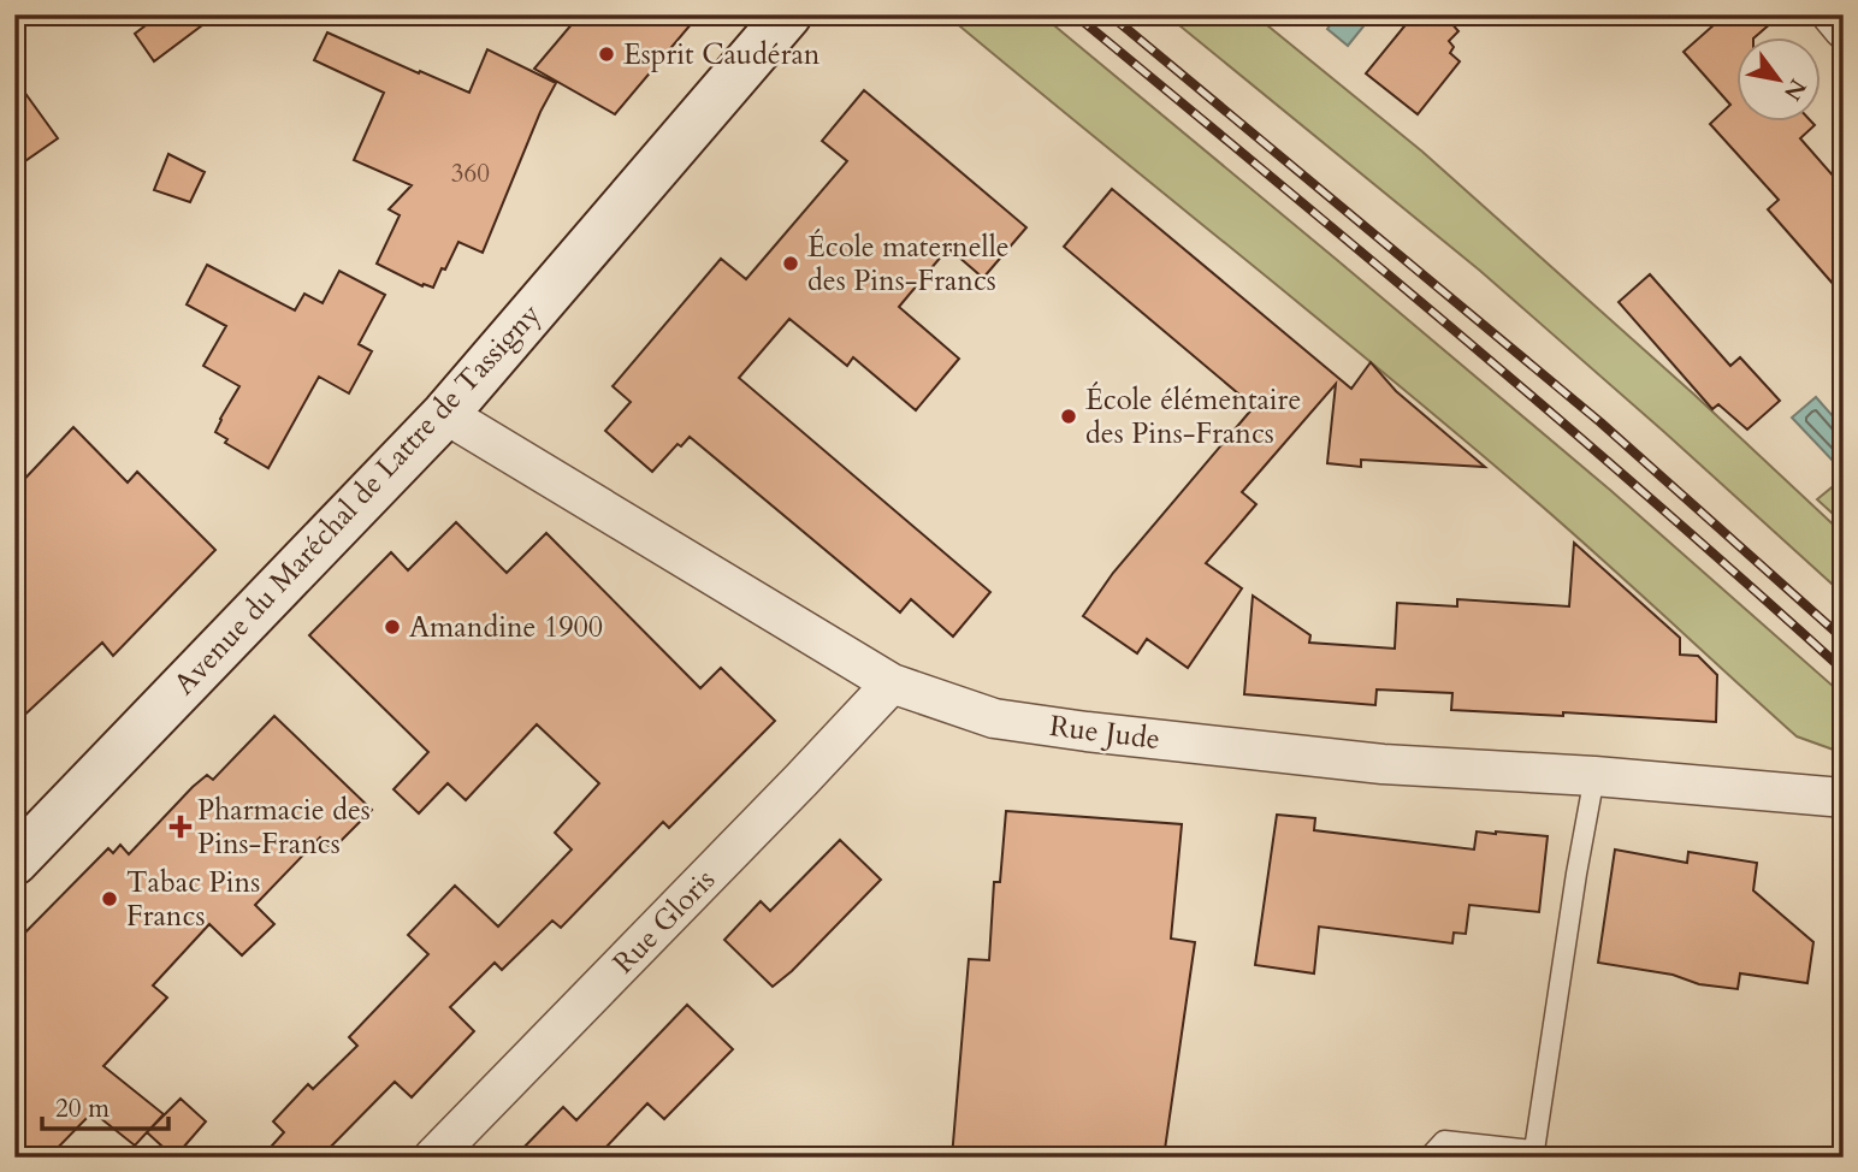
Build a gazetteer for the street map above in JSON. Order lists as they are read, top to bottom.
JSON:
{
  "streets": {
    "main road": ["Avenue du Maréchal de Lattre de Tassigny"],
    "street": ["Rue Jude", "Rue Gloris"]
  },
  "crossings": [
    ["Avenue du Maréchal de Lattre de Tassigny", "Rue Jude"],
    ["Rue Jude", "Rue Gloris"]
  ],
  "places": {
    "other": [
      "Esprit Caudéran",
      "École maternelle des Pins-Francs",
      "École élémentaire des Pins-Francs",
      "Amandine 1900",
      "Tabac Pins Francs"
    ],
    "health": ["Pharmacie des Pins-Francs"]
  },
  "house_numbers": ["360"],
  "scale_bar": "20 m",
  "north": "bottom right"
}
